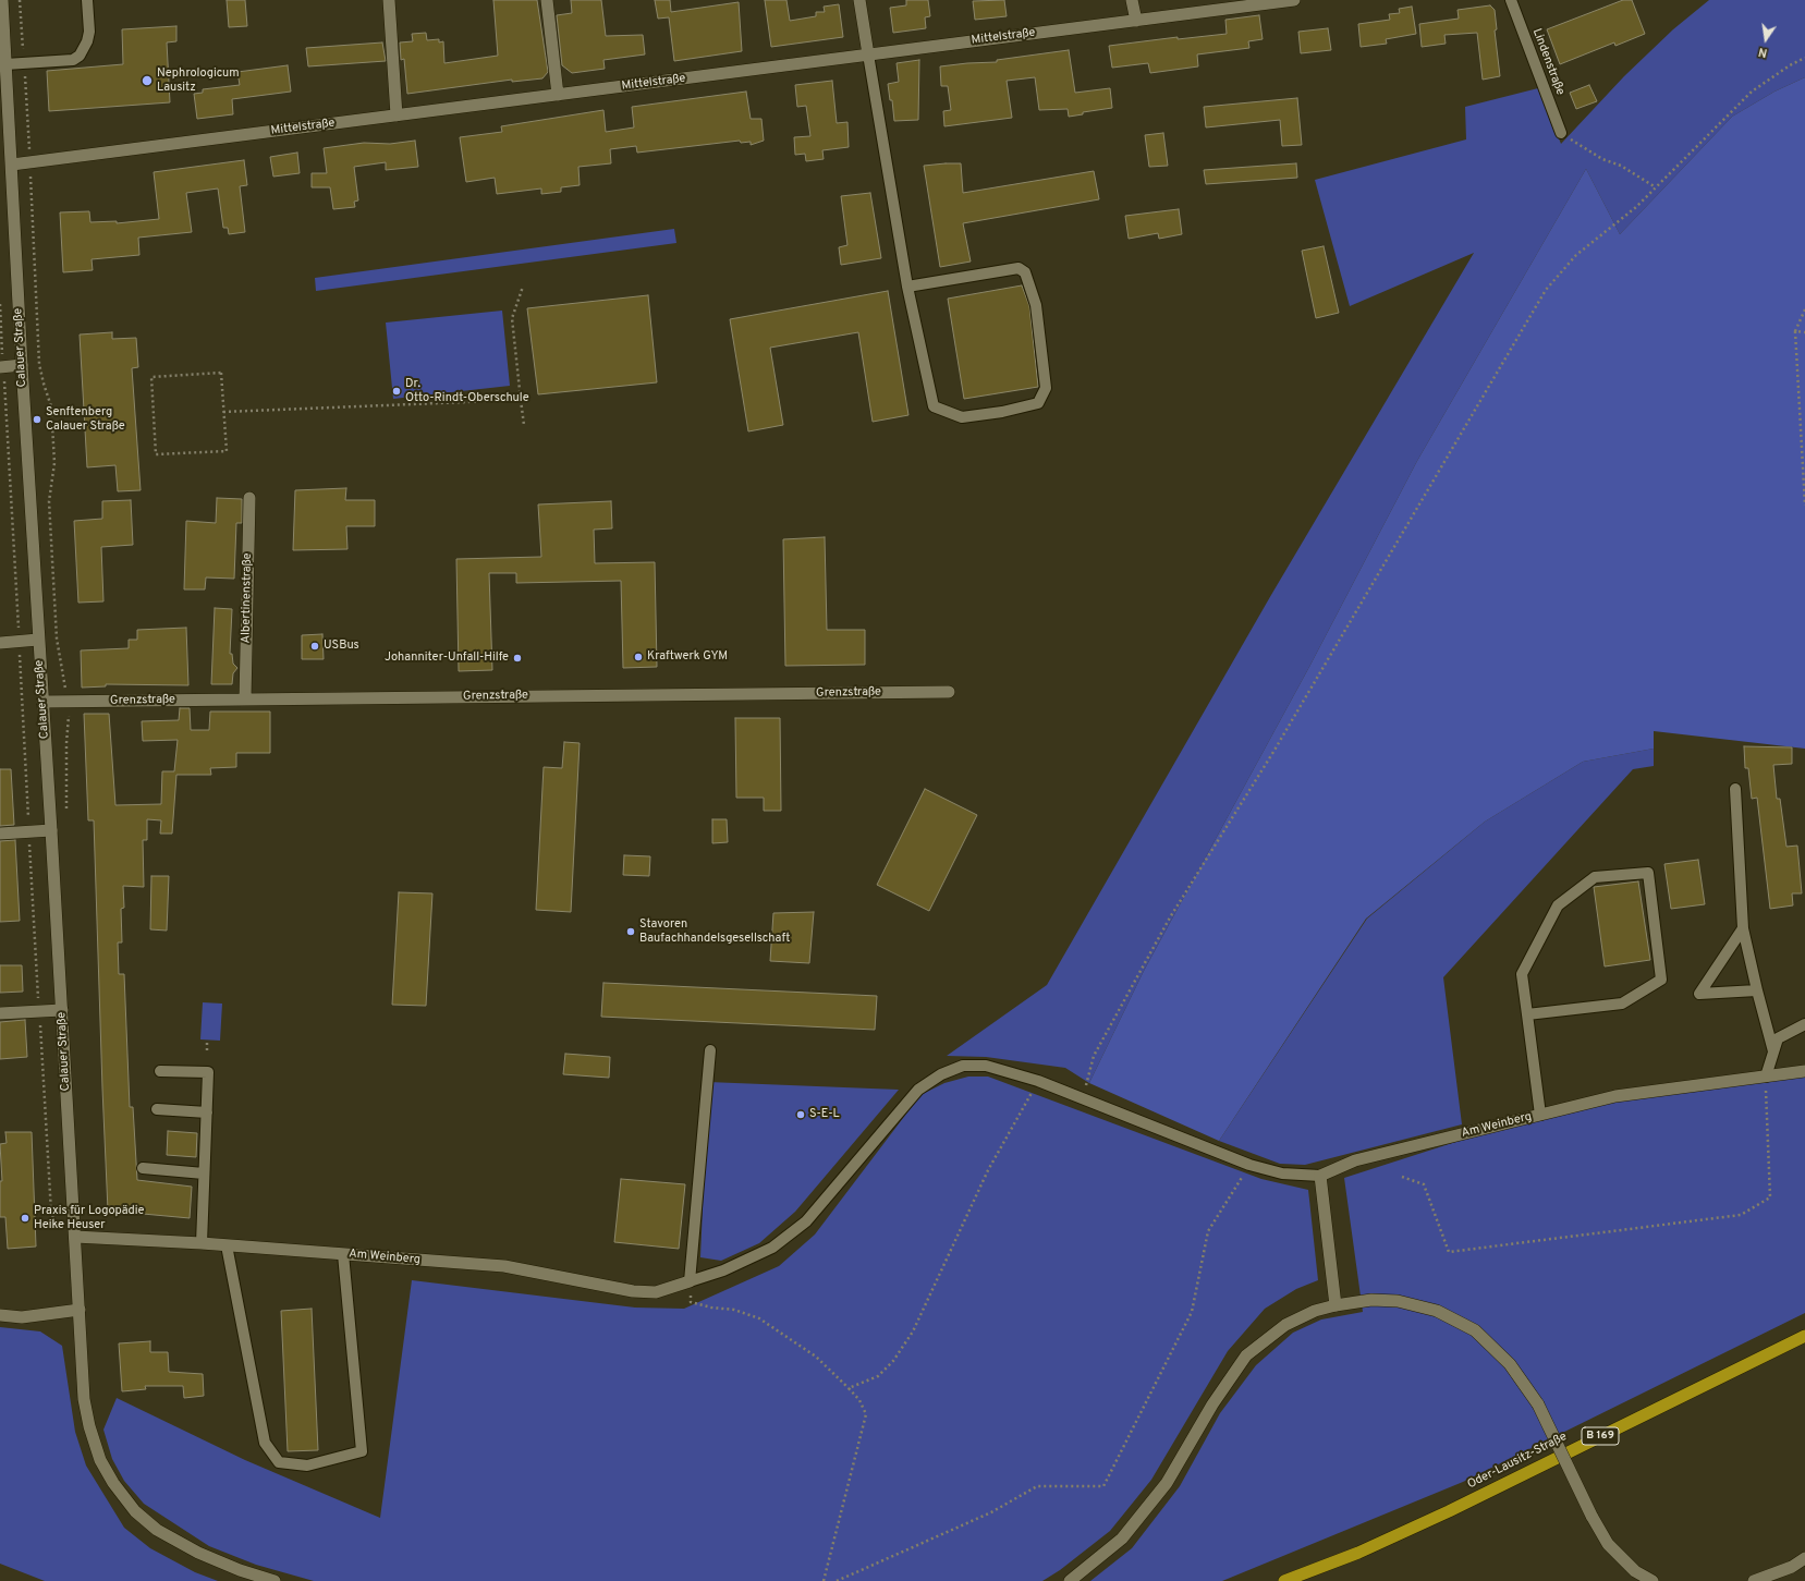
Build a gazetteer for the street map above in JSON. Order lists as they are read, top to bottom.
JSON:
{
  "streets": {
    "highway": ["B 169", "Oder-Lausitz-Straße"],
    "street": [
      "Mittelstraße",
      "Calauer Straße",
      "Albertinenstraße",
      "Grenzstraße",
      "Am Weinberg"
    ],
    "lane": ["Lindenstraße"]
  },
  "crossings": [
    ["Mittelstraße", "Calauer Straße"],
    ["Calauer Straße", "Grenzstraße"],
    ["Calauer Straße", "Am Weinberg"],
    ["Albertinenstraße", "Grenzstraße"]
  ],
  "places": [
    "Nephrologicum Lausitz",
    "Dr. Otto-Rindt-Oberschule",
    "Senftenberg Calauer Straße",
    "USBus",
    "Kraftwerk GYM",
    "Johanniter-Unfall-Hilfe",
    "Stavoren Baufachhandelsgesellschaft",
    "S-E-L",
    "Praxis für Logopädie Heike Heuser"
  ],
  "north": "bottom"
}
